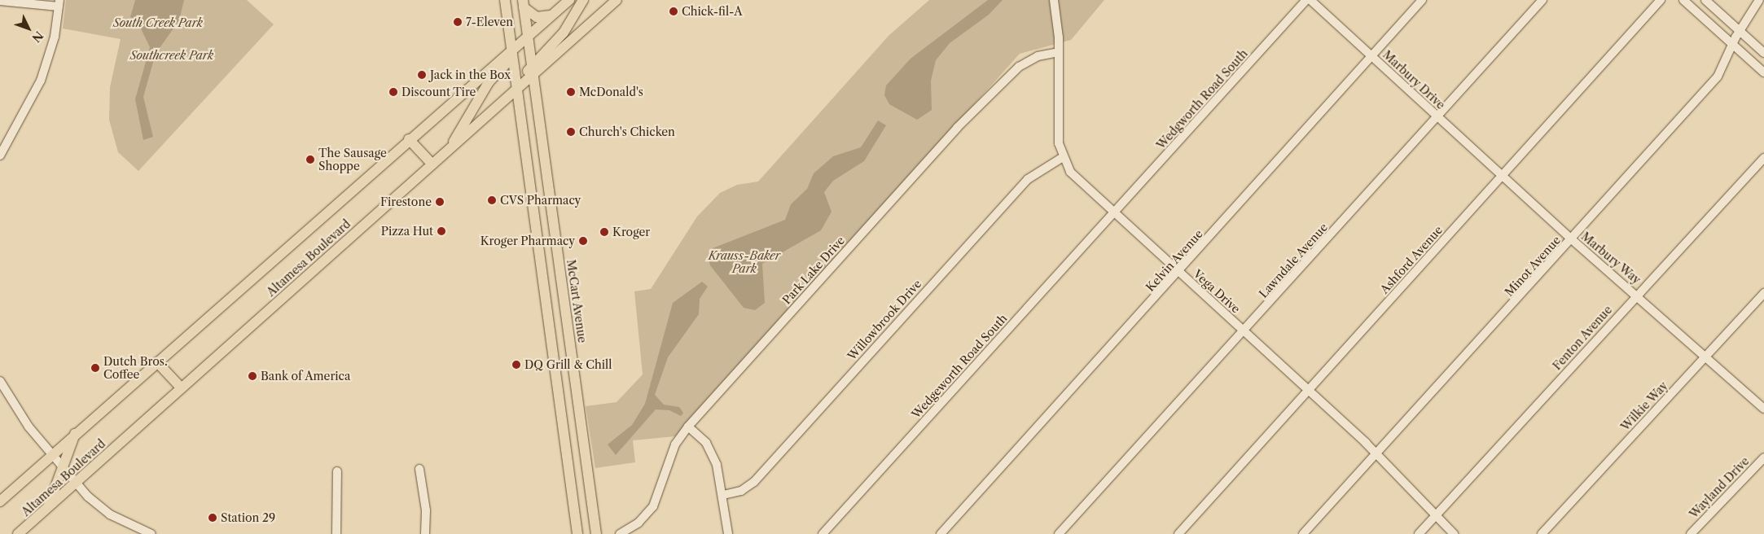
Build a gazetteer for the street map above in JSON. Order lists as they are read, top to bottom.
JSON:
{
  "streets": {
    "main road": ["Altamesa Boulevard", "McCart Avenue"],
    "street": [
      "Marbury Drive",
      "Wedgworth Road South",
      "Marbury Way",
      "Ashford Avenue",
      "Kelvin Avenue",
      "Lawndale Avenue",
      "Minot Avenue",
      "Park Lake Drive",
      "Vega Drive",
      "Willowbrook Drive",
      "Fenton Avenue",
      "Wedgeworth Road South",
      "Wilkie Way",
      "Wayland Drive"
    ]
  },
  "crossings": [
    ["Marbury Drive", "Marbury Way"],
    ["Marbury Drive", "Ashford Avenue"],
    ["Marbury Drive", "Kelvin Avenue"],
    ["Marbury Drive", "Lawndale Avenue"],
    ["Wedgworth Road South", "Vega Drive"],
    ["Wedgworth Road South", "Wedgeworth Road South"],
    ["Altamesa Boulevard", "McCart Avenue"],
    ["Marbury Way", "Ashford Avenue"],
    ["Marbury Way", "Minot Avenue"],
    ["Marbury Way", "Fenton Avenue"],
    ["Marbury Way", "Wilkie Way"],
    ["Ashford Avenue", "Vega Drive"],
    ["Kelvin Avenue", "Vega Drive"],
    ["Lawndale Avenue", "Vega Drive"],
    ["Minot Avenue", "Vega Drive"],
    ["Park Lake Drive", "Vega Drive"],
    ["Vega Drive", "Willowbrook Drive"],
    ["Vega Drive", "Fenton Avenue"],
    ["Vega Drive", "Wedgeworth Road South"]
  ],
  "parks": ["South Creek Park", "Southcreek Park", "Krauss-Baker Park"],
  "places": [
    "Chick-fil-A",
    "7-Eleven",
    "Jack in the Box",
    "Discount Tire",
    "McDonald's",
    "Church's Chicken",
    "The Sausage Shoppe",
    "CVS Pharmacy",
    "Firestone",
    "Pizza Hut",
    "Kroger",
    "Kroger Pharmacy",
    "DQ Grill & Chill",
    "Dutch Bros. Coffee",
    "Bank of America",
    "Station 29"
  ],
  "north": "bottom right"
}
